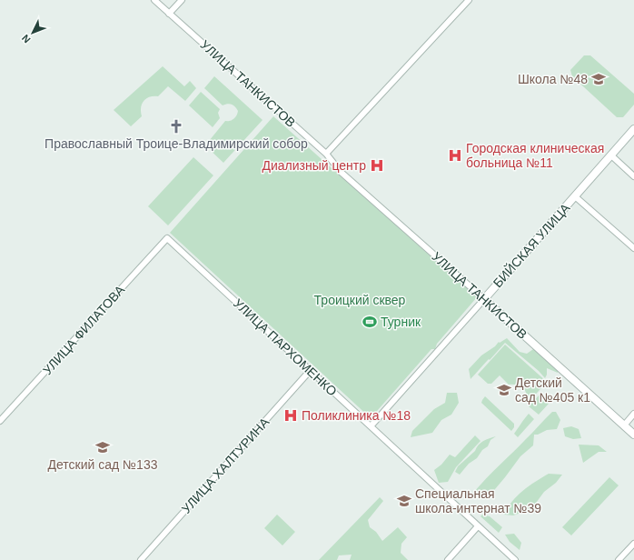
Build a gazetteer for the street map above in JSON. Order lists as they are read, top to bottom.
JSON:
{
  "streets": {
    "street": [
      "УЛИЦА ТАНКИСТОВ",
      "БИЙСКАЯ УЛИЦА",
      "УЛИЦА ФИЛАТОВА",
      "УЛИЦА ПАРХОМЕНКО",
      "УЛИЦА ХАЛТУРИНА"
    ]
  },
  "crossings": [
    ["УЛИЦА ТАНКИСТОВ", "БИЙСКАЯ УЛИЦА"],
    ["БИЙСКАЯ УЛИЦА", "УЛИЦА ПАРХОМЕНКО"],
    ["УЛИЦА ФИЛАТОВА", "УЛИЦА ПАРХОМЕНКО"],
    ["УЛИЦА ПАРХОМЕНКО", "УЛИЦА ХАЛТУРИНА"]
  ],
  "parks": ["Троицкий сквер"],
  "places": {
    "school or university": [
      "Школа №48",
      "Детский сад №405 к1",
      "Детский сад №133",
      "Специальная школа-интернат №39"
    ],
    "church": ["Православный Троице-Владимирский собор"],
    "hospital": ["Городская клиническая больница №11", "Диализный центр", "Поликлиника №18"],
    "sports": ["Турник"]
  },
  "north": "bottom left"
}
